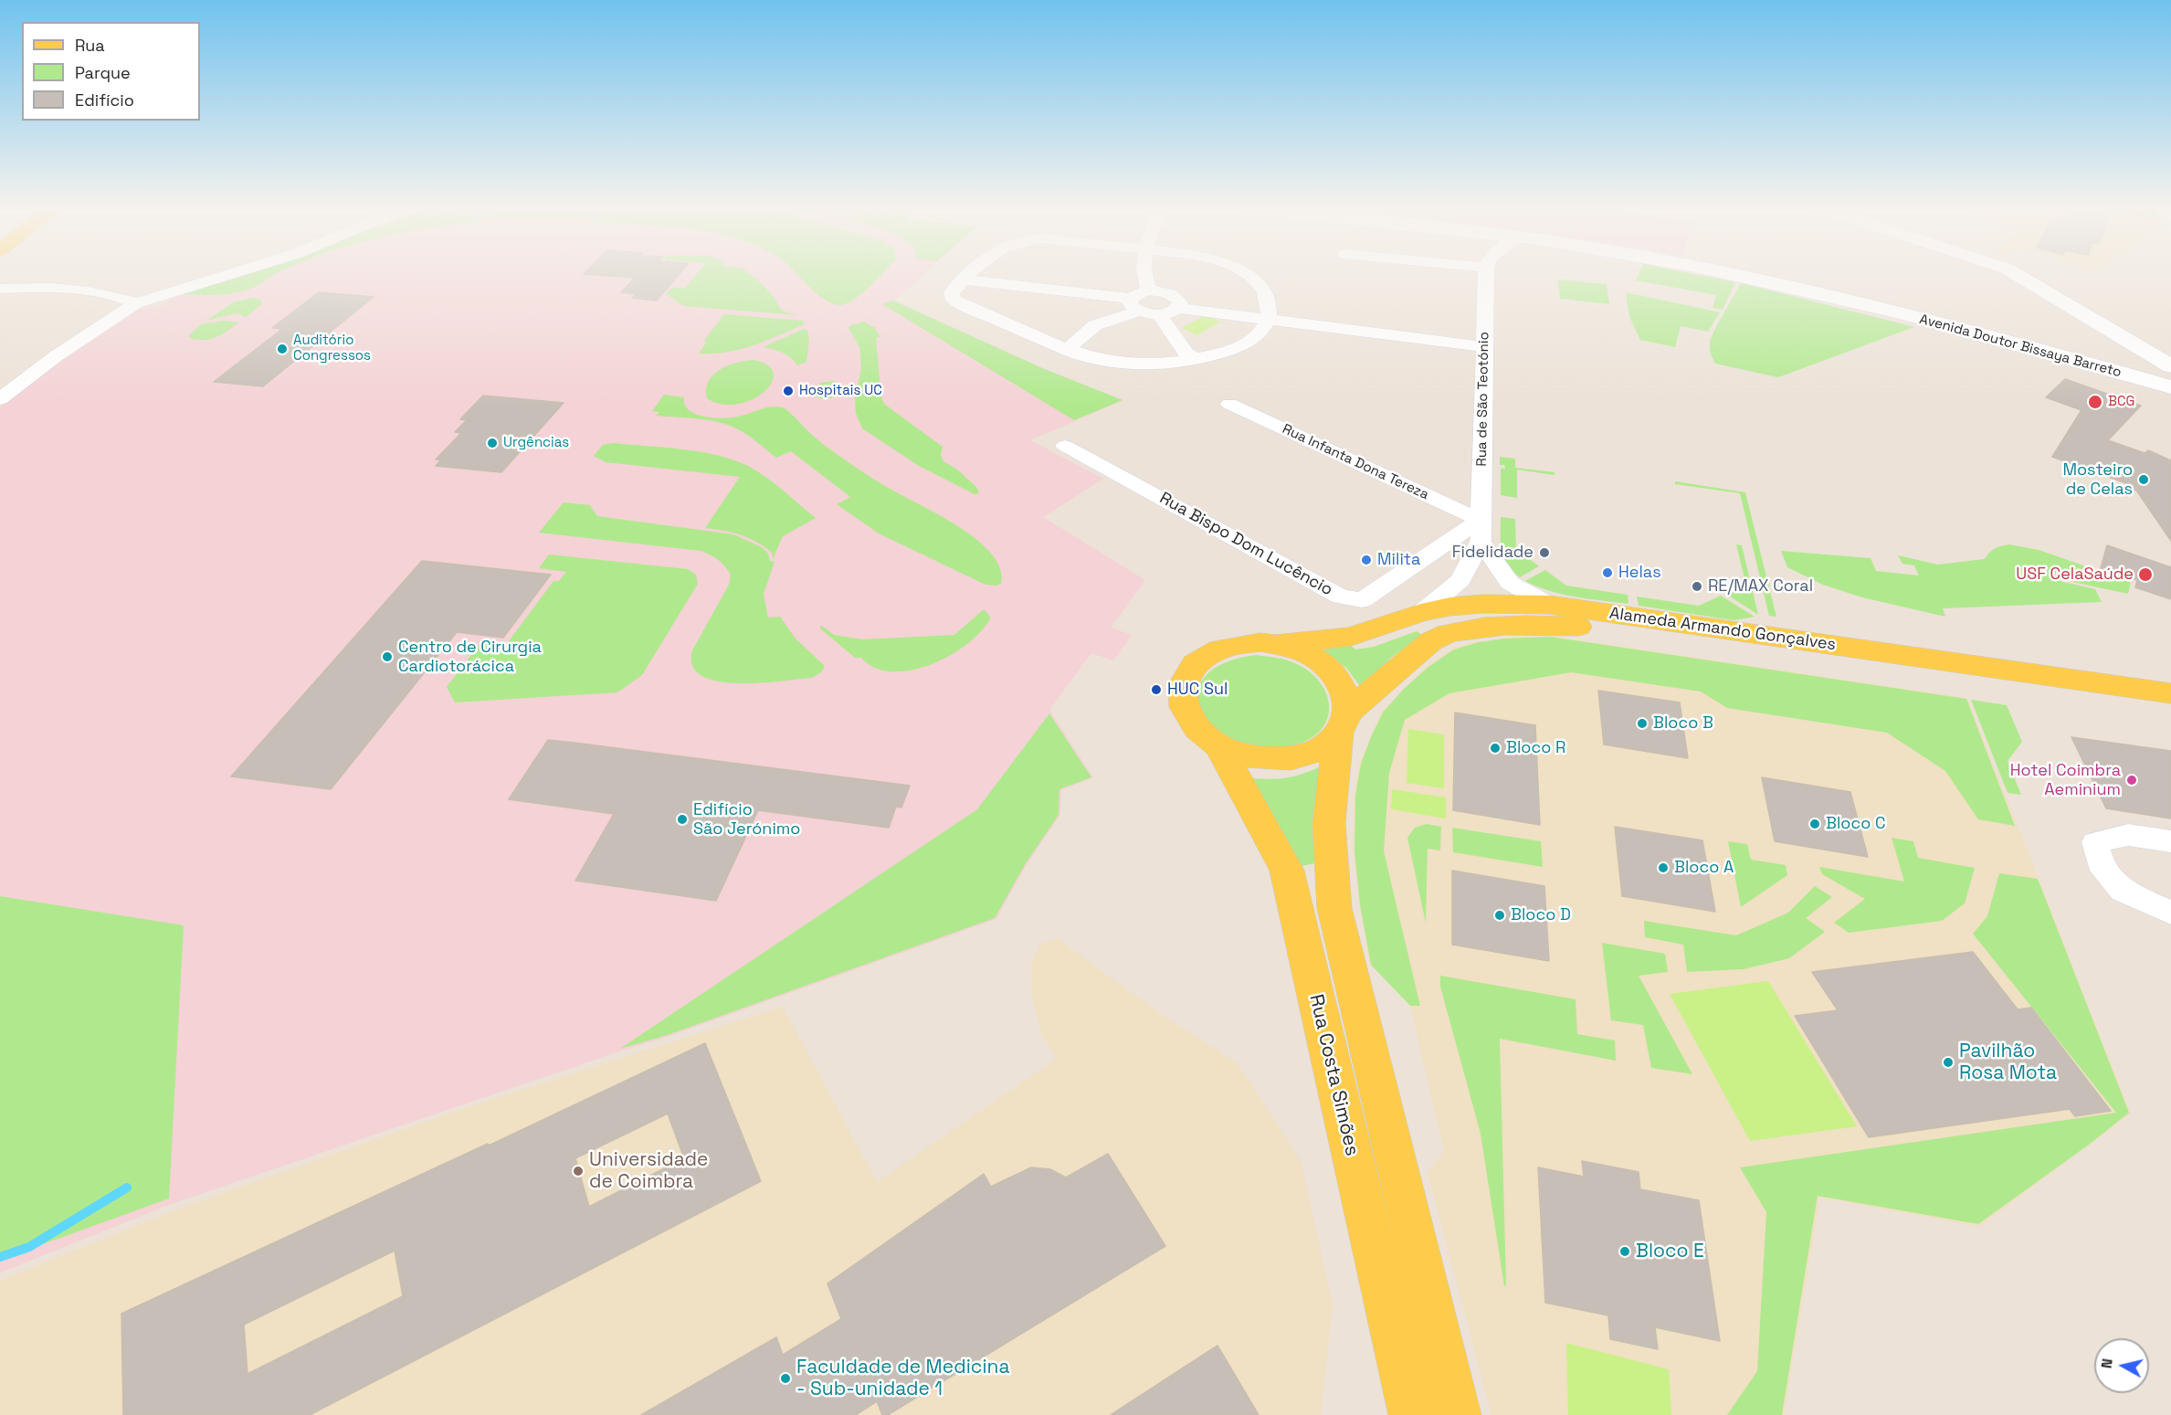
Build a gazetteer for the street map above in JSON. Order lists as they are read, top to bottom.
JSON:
{
  "streets": {
    "main road": ["Alameda Armando Gonçalves", "Rua Costa Simões"],
    "street": [
      "Avenida Doutor Bissaya Barreto",
      "Rua de São Teotónio",
      "Rua Infanta Dona Tereza",
      "Rua Bispo Dom Lucêncio"
    ]
  },
  "crossings": [
    ["Rua de São Teotónio", "Rua Infanta Dona Tereza"],
    ["Rua de São Teotónio", "Rua Bispo Dom Lucêncio"],
    ["Rua Infanta Dona Tereza", "Rua Bispo Dom Lucêncio"],
    ["Alameda Armando Gonçalves", "Rua Costa Simões"]
  ],
  "places": [
    "Auditório Congressos",
    "Hospitais UC",
    "BCG",
    "Urgências",
    "Mosteiro de Celas",
    "Fidelidade",
    "Milita",
    "Helas",
    "USF CelaSaúde",
    "RE/MAX Coral",
    "Centro de Cirurgia Cardiotorácica",
    "HUC Sul",
    "Bloco B",
    "Bloco R",
    "Hotel Coimbra Aeminium",
    "Edifício São Jerónimo",
    "Bloco C",
    "Bloco A",
    "Bloco D",
    "Pavilhão Rosa Mota",
    "Universidade de Coimbra",
    "Bloco E",
    "Faculdade de Medicina - Sub-unidade 1"
  ],
  "legend": ["Rua", "Parque", "Edifício"],
  "north": "left"
}
